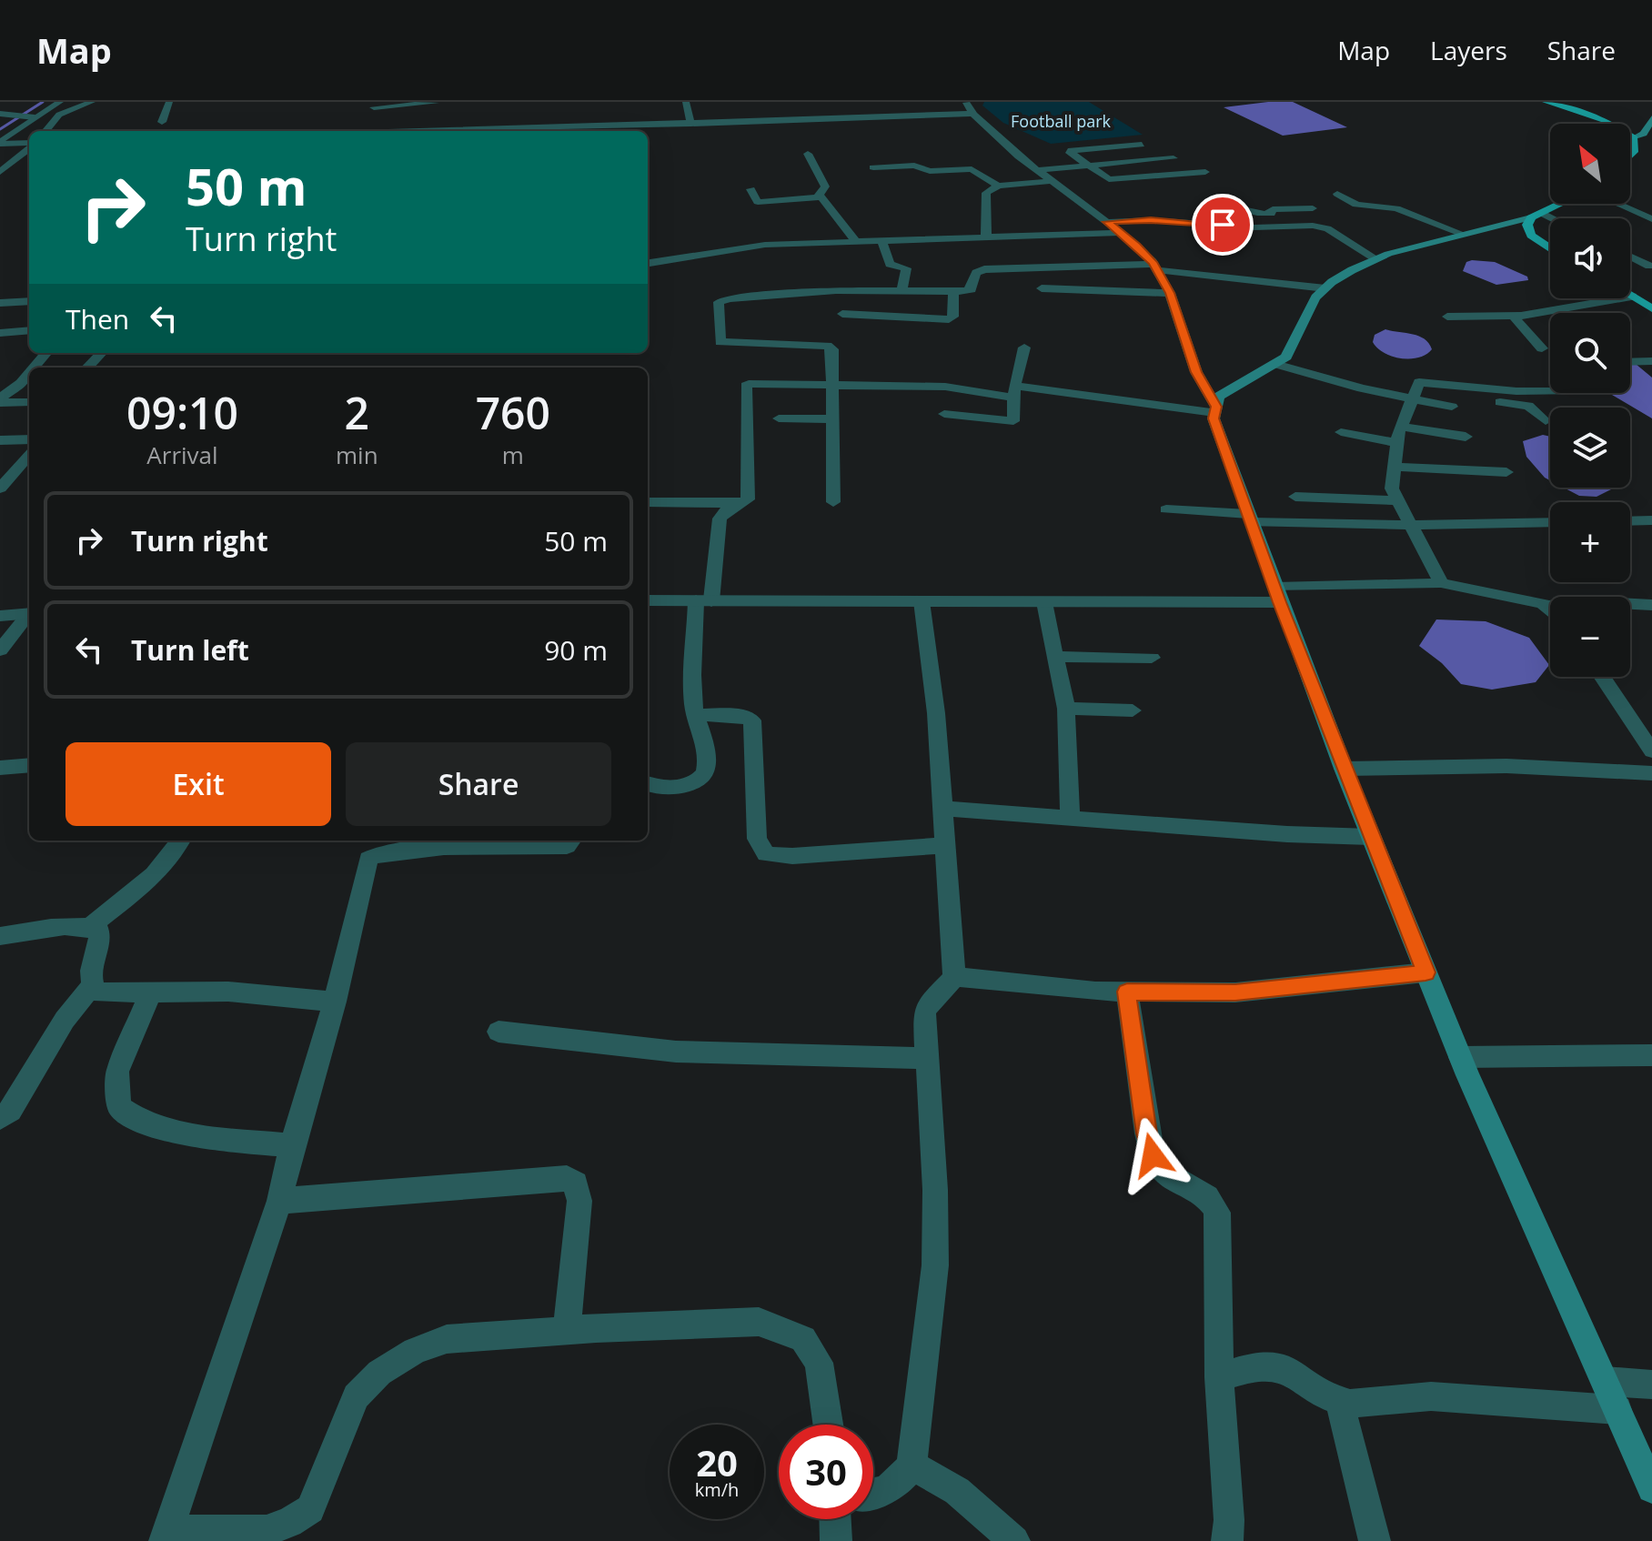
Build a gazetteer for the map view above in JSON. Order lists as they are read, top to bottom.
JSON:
{
  "parks": ["Football park"],
  "north": "top left",
  "page": {
    "header": "Map",
    "nav": ["Map", "Layers", "Share"],
    "map_buttons": ["+", "−"],
    "turn": ["50 m", "Turn right"],
    "then": "Then",
    "eta": [
      "09:10",
      "Arrival",
      "2",
      "min",
      "760",
      "m"
    ],
    "list": [
      {
        "name": "Turn right",
        "value": "50 m"
      },
      {
        "name": "Turn left",
        "value": "90 m"
      }
    ],
    "buttons": ["Exit", "Share"],
    "speed": "20 km/h",
    "limit": "30"
  }
}
